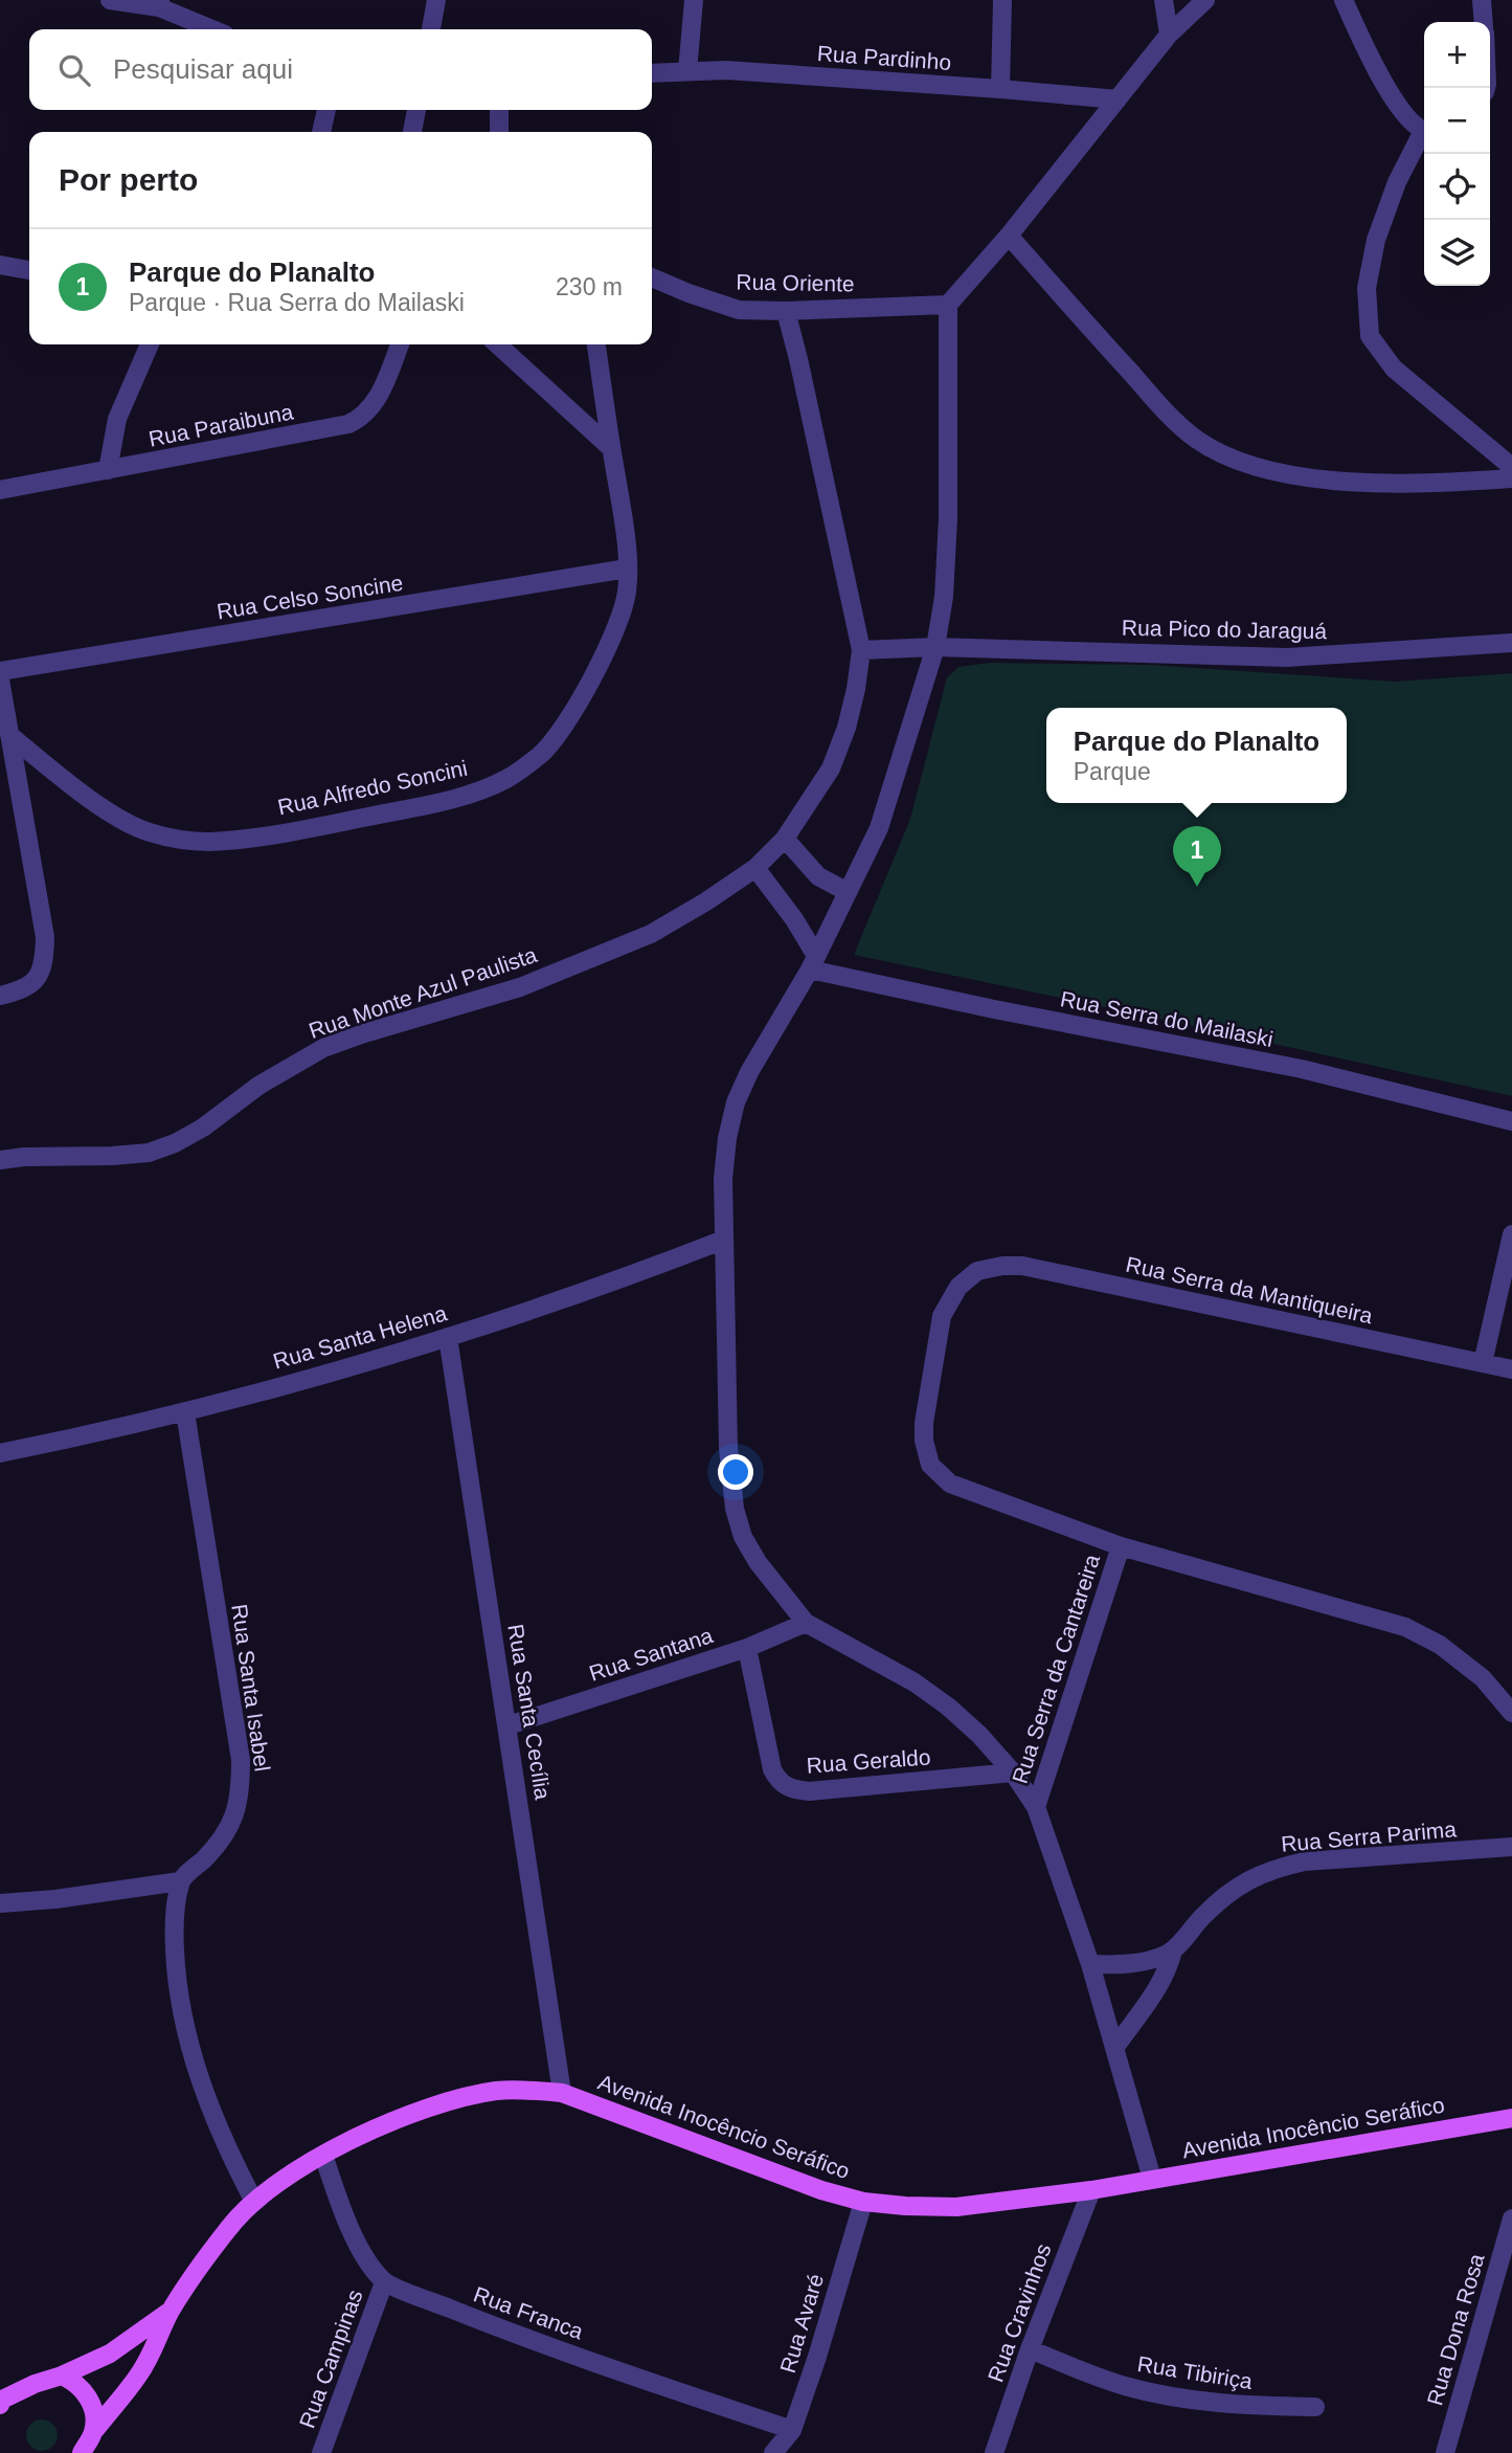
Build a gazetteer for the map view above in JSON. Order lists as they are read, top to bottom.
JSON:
{
  "streets": {
    "main road": ["Avenida Inocêncio Seráfico"],
    "street": [
      "Rua Pardinho",
      "Rua Oriente",
      "Rua Paraibuna",
      "Rua Celso Soncine",
      "Rua Pico do Jaraguá",
      "Rua Alfredo Soncini",
      "Rua Monte Azul Paulista",
      "Rua Serra do Mailaski",
      "Rua Serra da Mantiqueira",
      "Rua Santa Helena",
      "Rua Santana",
      "Rua Serra da Cantareira",
      "Rua Santa Isabel",
      "Rua Santa Cecília",
      "Rua Geraldo",
      "Rua Serra Parima",
      "Rua Franca",
      "Rua Cravinhos",
      "Rua Avaré",
      "Rua Dona Rosa",
      "Rua Campinas",
      "Rua Tibiriça"
    ]
  },
  "crossings": [
    ["Rua Oriente", "Rua Monte Azul Paulista"],
    ["Rua Celso Soncine", "Rua Alfredo Soncini"],
    ["Rua Pico do Jaraguá", "Rua Monte Azul Paulista"],
    ["Rua Serra da Mantiqueira", "Rua Serra da Cantareira"],
    ["Rua Santa Helena", "Rua Santa Isabel"],
    ["Rua Santa Helena", "Rua Santa Cecília"],
    ["Rua Santana", "Rua Santa Cecília"],
    ["Rua Santana", "Rua Geraldo"],
    ["Rua Santa Cecília", "Avenida Inocêncio Seráfico"],
    ["Avenida Inocêncio Seráfico", "Rua Cravinhos"],
    ["Avenida Inocêncio Seráfico", "Rua Avaré"],
    ["Rua Franca", "Rua Avaré"],
    ["Rua Franca", "Rua Campinas"],
    ["Rua Cravinhos", "Rua Tibiriça"]
  ],
  "page": {
    "map_buttons": ["+", "−"],
    "search": "Pesquisar aqui",
    "heading": "Por perto",
    "list": [
      {
        "mark": "1",
        "name": "Parque do Planalto",
        "note": "Parque · Rua Serra do Mailaski",
        "value": "230 m"
      }
    ],
    "popup": ["Parque do Planalto", "Parque"],
    "pins": "1"
  }
}
